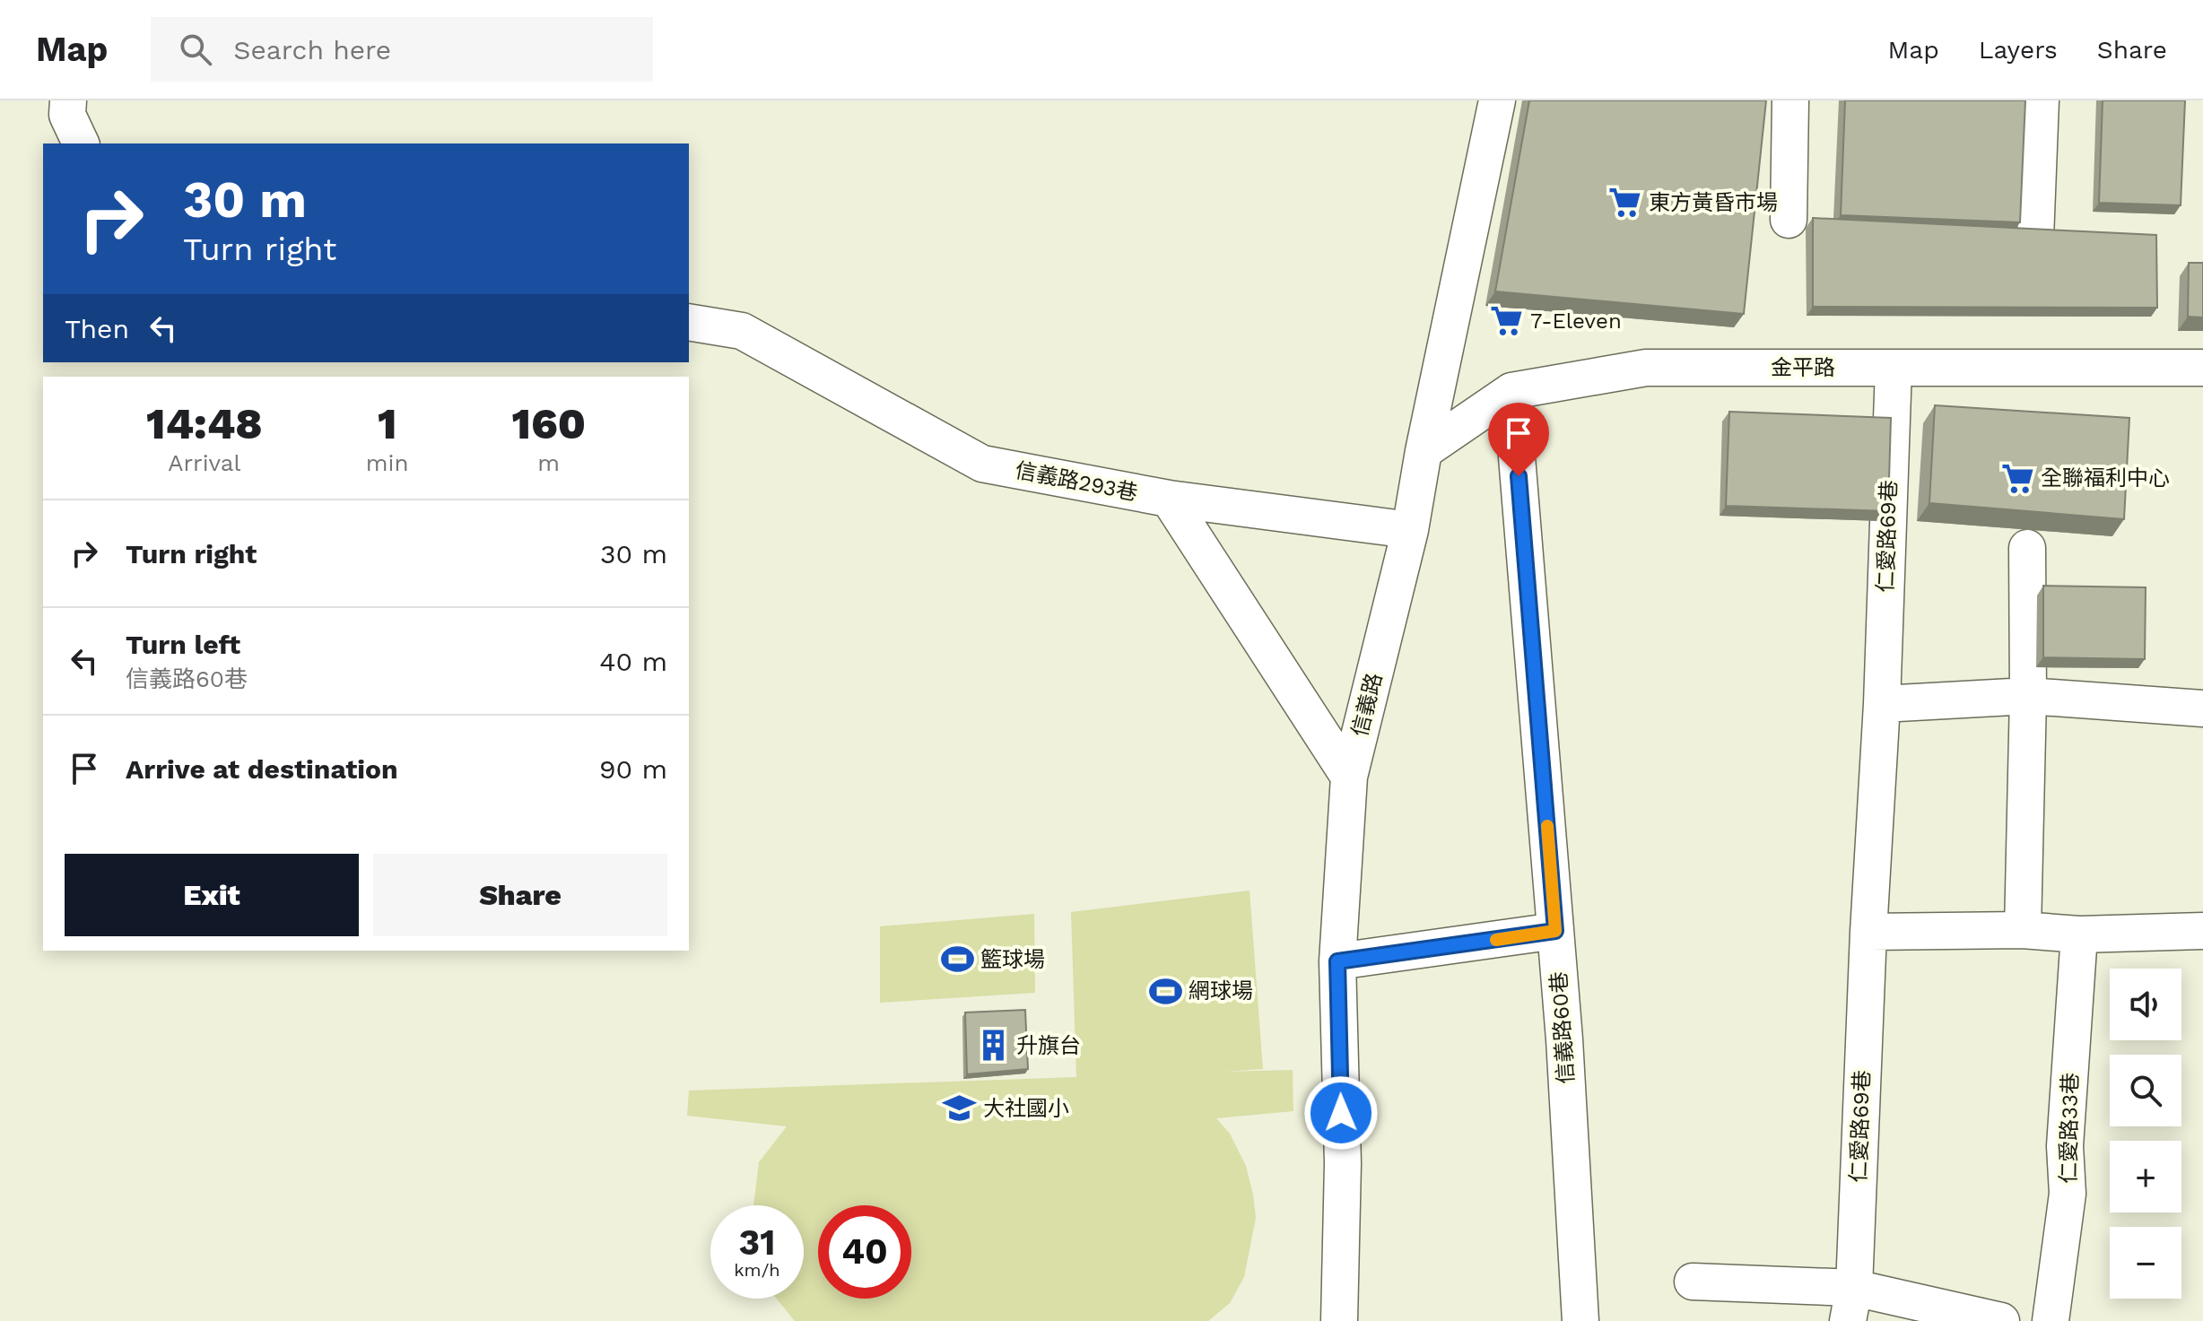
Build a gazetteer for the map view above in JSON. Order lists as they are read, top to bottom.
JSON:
{
  "streets": {
    "street": [
      "金平路",
      "信義路293巷",
      "仁愛路69巷",
      "信義路",
      "信義路60巷",
      "仁愛路33巷"
    ]
  },
  "crossings": [
    ["金平路", "仁愛路69巷"],
    ["金平路", "信義路"],
    ["金平路", "信義路60巷"],
    ["信義路293巷", "信義路"]
  ],
  "places": {
    "supermarket": ["東方黃昏市場", "7-Eleven", "全聯福利中心"],
    "sports": ["籃球場", "網球場"],
    "building": ["升旗台"],
    "school or university": ["大社國小"]
  },
  "page": {
    "header": "Map",
    "search": "Search here",
    "nav": ["Map", "Layers", "Share"],
    "turn": ["30 m", "Turn right"],
    "then": "Then",
    "eta": [
      "14:48",
      "Arrival",
      "1",
      "min",
      "160",
      "m"
    ],
    "list": [
      {
        "name": "Turn right",
        "value": "30 m"
      },
      {
        "name": "Turn left",
        "note": "信義路60巷",
        "value": "40 m"
      },
      {
        "name": "Arrive at destination",
        "value": "90 m"
      }
    ],
    "buttons": ["Exit", "Share"],
    "map_buttons": ["+", "−"],
    "speed": "31 km/h",
    "limit": "40"
  }
}
